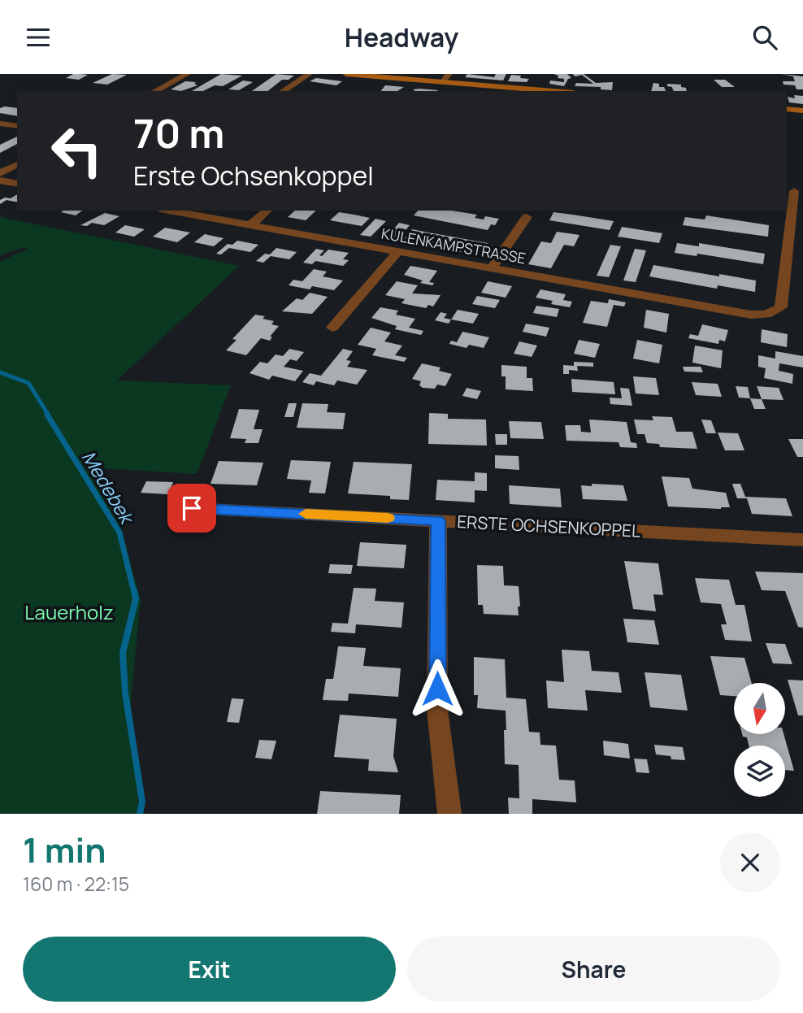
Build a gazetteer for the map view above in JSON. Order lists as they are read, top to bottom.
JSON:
{
  "streets": {
    "street": ["KULENKAMPSTRASSE", "ERSTE OCHSENKOPPEL"]
  },
  "water": ["Medebek"],
  "parks": ["Lauerholz"],
  "north": "bottom",
  "page": {
    "header": "Headway",
    "turn": ["70 m", "Erste Ochsenkoppel"],
    "heading": ["1 min", "160 m · 22:15"],
    "buttons": ["Exit", "Share"]
  }
}
